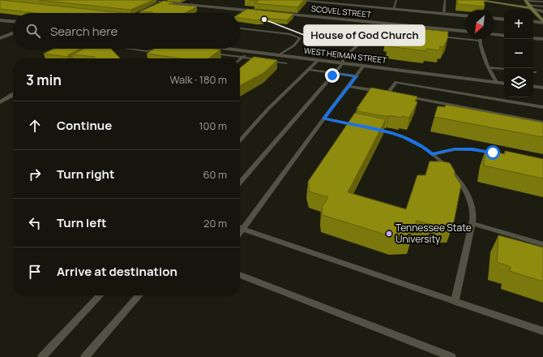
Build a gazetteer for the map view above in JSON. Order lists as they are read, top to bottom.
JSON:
{
  "streets": {
    "street": ["SCOVEL STREET", "WEST HEIMAN STREET"]
  },
  "places": ["House of God Church", "Tennessee State University"],
  "north": "bottom left",
  "page": {
    "map_buttons": ["+", "−"],
    "search": "Search here",
    "heading": ["3 min", "Walk · 180 m"],
    "list": [
      ["Continue", "100 m"],
      ["Turn right", "60 m"],
      ["Turn left", "20 m"],
      "Arrive at destination"
    ]
  }
}
